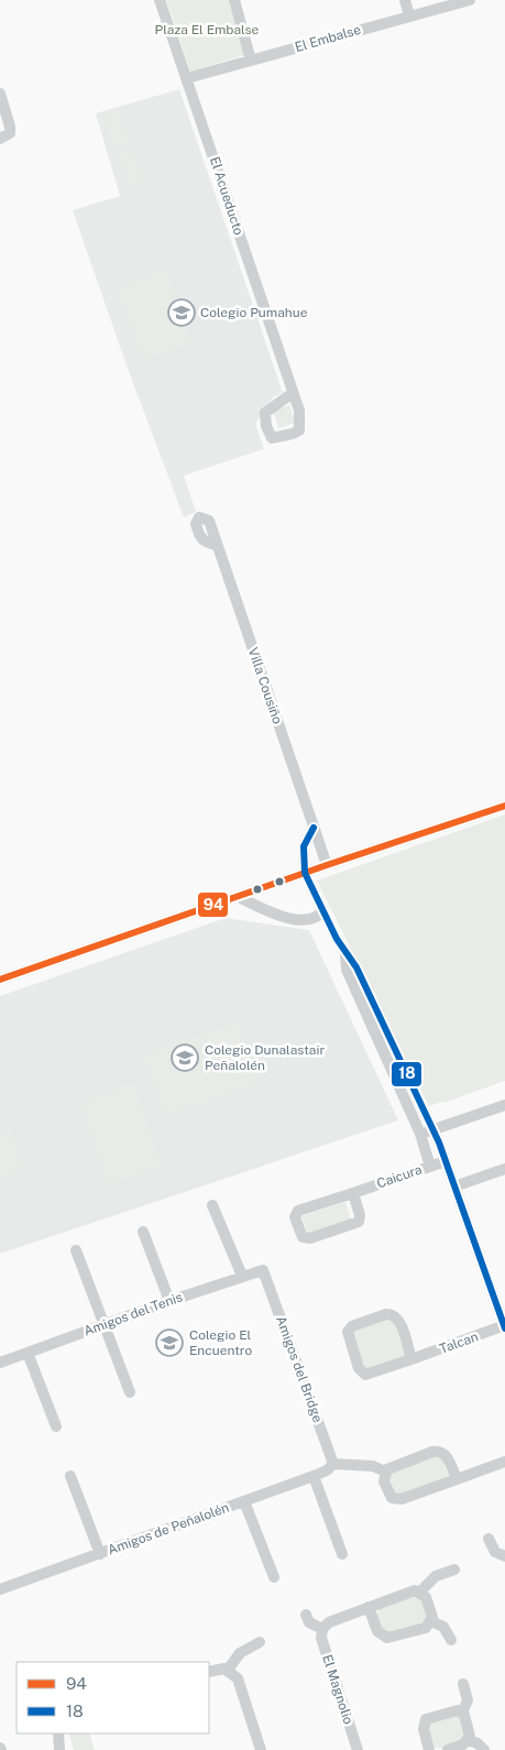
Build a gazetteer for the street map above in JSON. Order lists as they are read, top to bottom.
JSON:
{
  "streets": {
    "street": [
      "El Embalse",
      "El Acueducto",
      "Villa Cousiño",
      "Caicura",
      "Amigos del Tenis",
      "Talcan",
      "Amigos del Bridge",
      "Amigos de Peñalolén",
      "El Magnolio"
    ]
  },
  "crossings": [
    ["El Embalse", "El Acueducto"],
    ["Amigos del Tenis", "Amigos del Bridge"],
    ["Amigos del Bridge", "Amigos de Peñalolén"]
  ],
  "parks": ["Plaza El Embalse"],
  "places": {
    "school or university": ["Colegio Pumahue", "Colegio Dunalastair Peñalolén", "Colegio El Encuentro"]
  },
  "lines": ["transit line 94", "transit line 18"],
  "legend": ["94", "18"]
}
